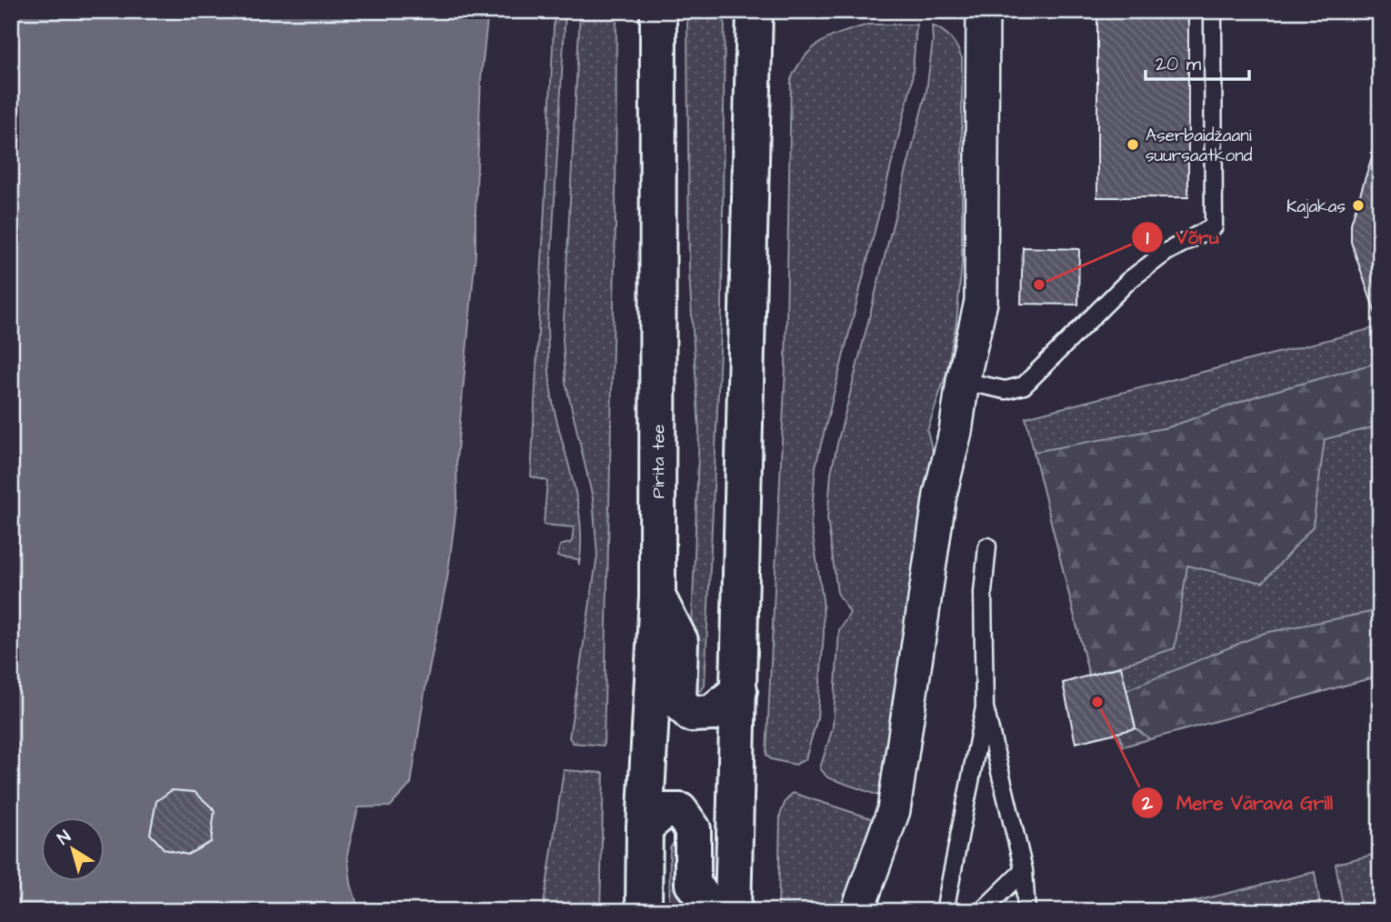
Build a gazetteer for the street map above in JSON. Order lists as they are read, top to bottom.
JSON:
{
  "streets": {
    "main road": ["Pirita tee"]
  },
  "places": [
    "Aserbaidžaani suursaatkond",
    "Kajakas",
    "Võru",
    "Mere Värava Grill"
  ],
  "scale_bar": "20 m",
  "north": "top left"
}
